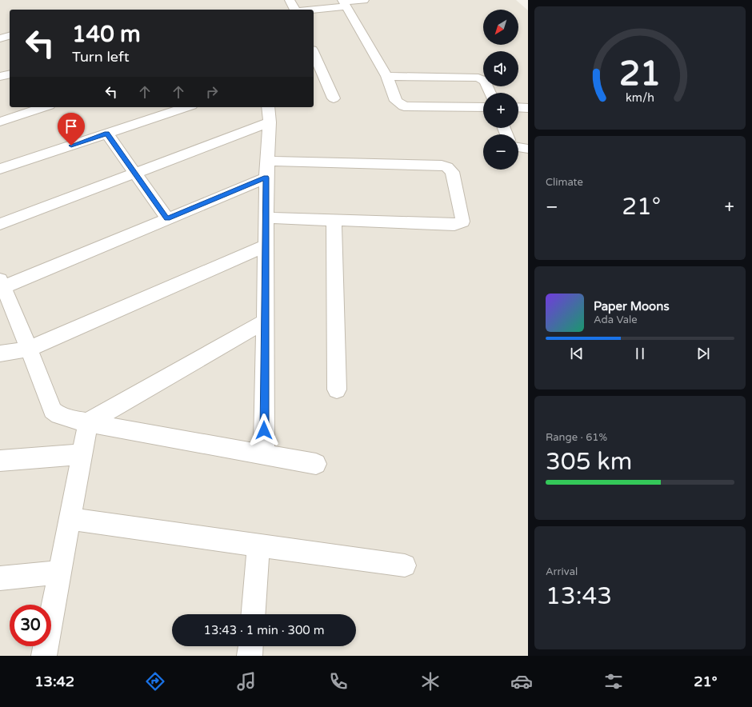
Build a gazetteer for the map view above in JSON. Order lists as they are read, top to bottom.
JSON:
{
  "north": "bottom left",
  "page": {
    "map_buttons": ["+", "−"],
    "turn": ["140 m", "Turn left"],
    "tile": [
      "Climate",
      ["Range · 61%", "305 km"],
      ["Arrival", "13:43"]
    ],
    "heat": ["−", "21°", "+"],
    "song": ["Paper Moons", "Ada Vale"],
    "limit": "30",
    "trip": "13:43 · 1 min · 300 m",
    "tabs": ["13:42", "21°"],
    "gauge": ["21", "km/h"]
  }
}
